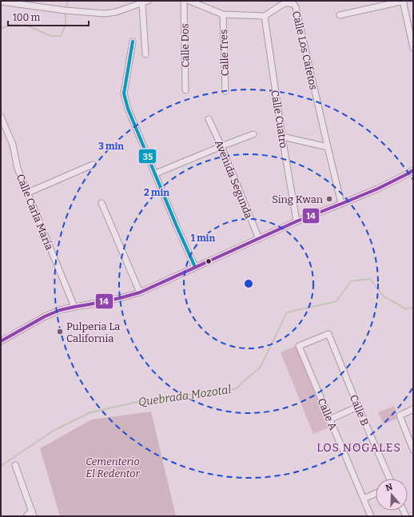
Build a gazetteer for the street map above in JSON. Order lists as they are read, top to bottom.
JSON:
{
  "streets": {
    "street": [
      "Calle Dos",
      "Calle Los Cafetos",
      "Calle Tres",
      "Calle Cuatro",
      "Avenida Segunda",
      "Calle Carla María",
      "Calle B",
      "Calle A"
    ]
  },
  "crossings": [
    ["Calle Los Cafetos", "Calle Cuatro"],
    ["Calle B", "Calle A"]
  ],
  "districts": ["LOS NOGALES"],
  "water": ["Quebrada Mozotal"],
  "parks": ["Cementerio El Redentor"],
  "places": ["Sing Kwan", "Pulperia La California"],
  "lines": ["transit line 35", "transit line 14"],
  "scale_bar": "100 m",
  "north": "top",
  "rings": ["3 min", "2 min", "1 min"]
}
